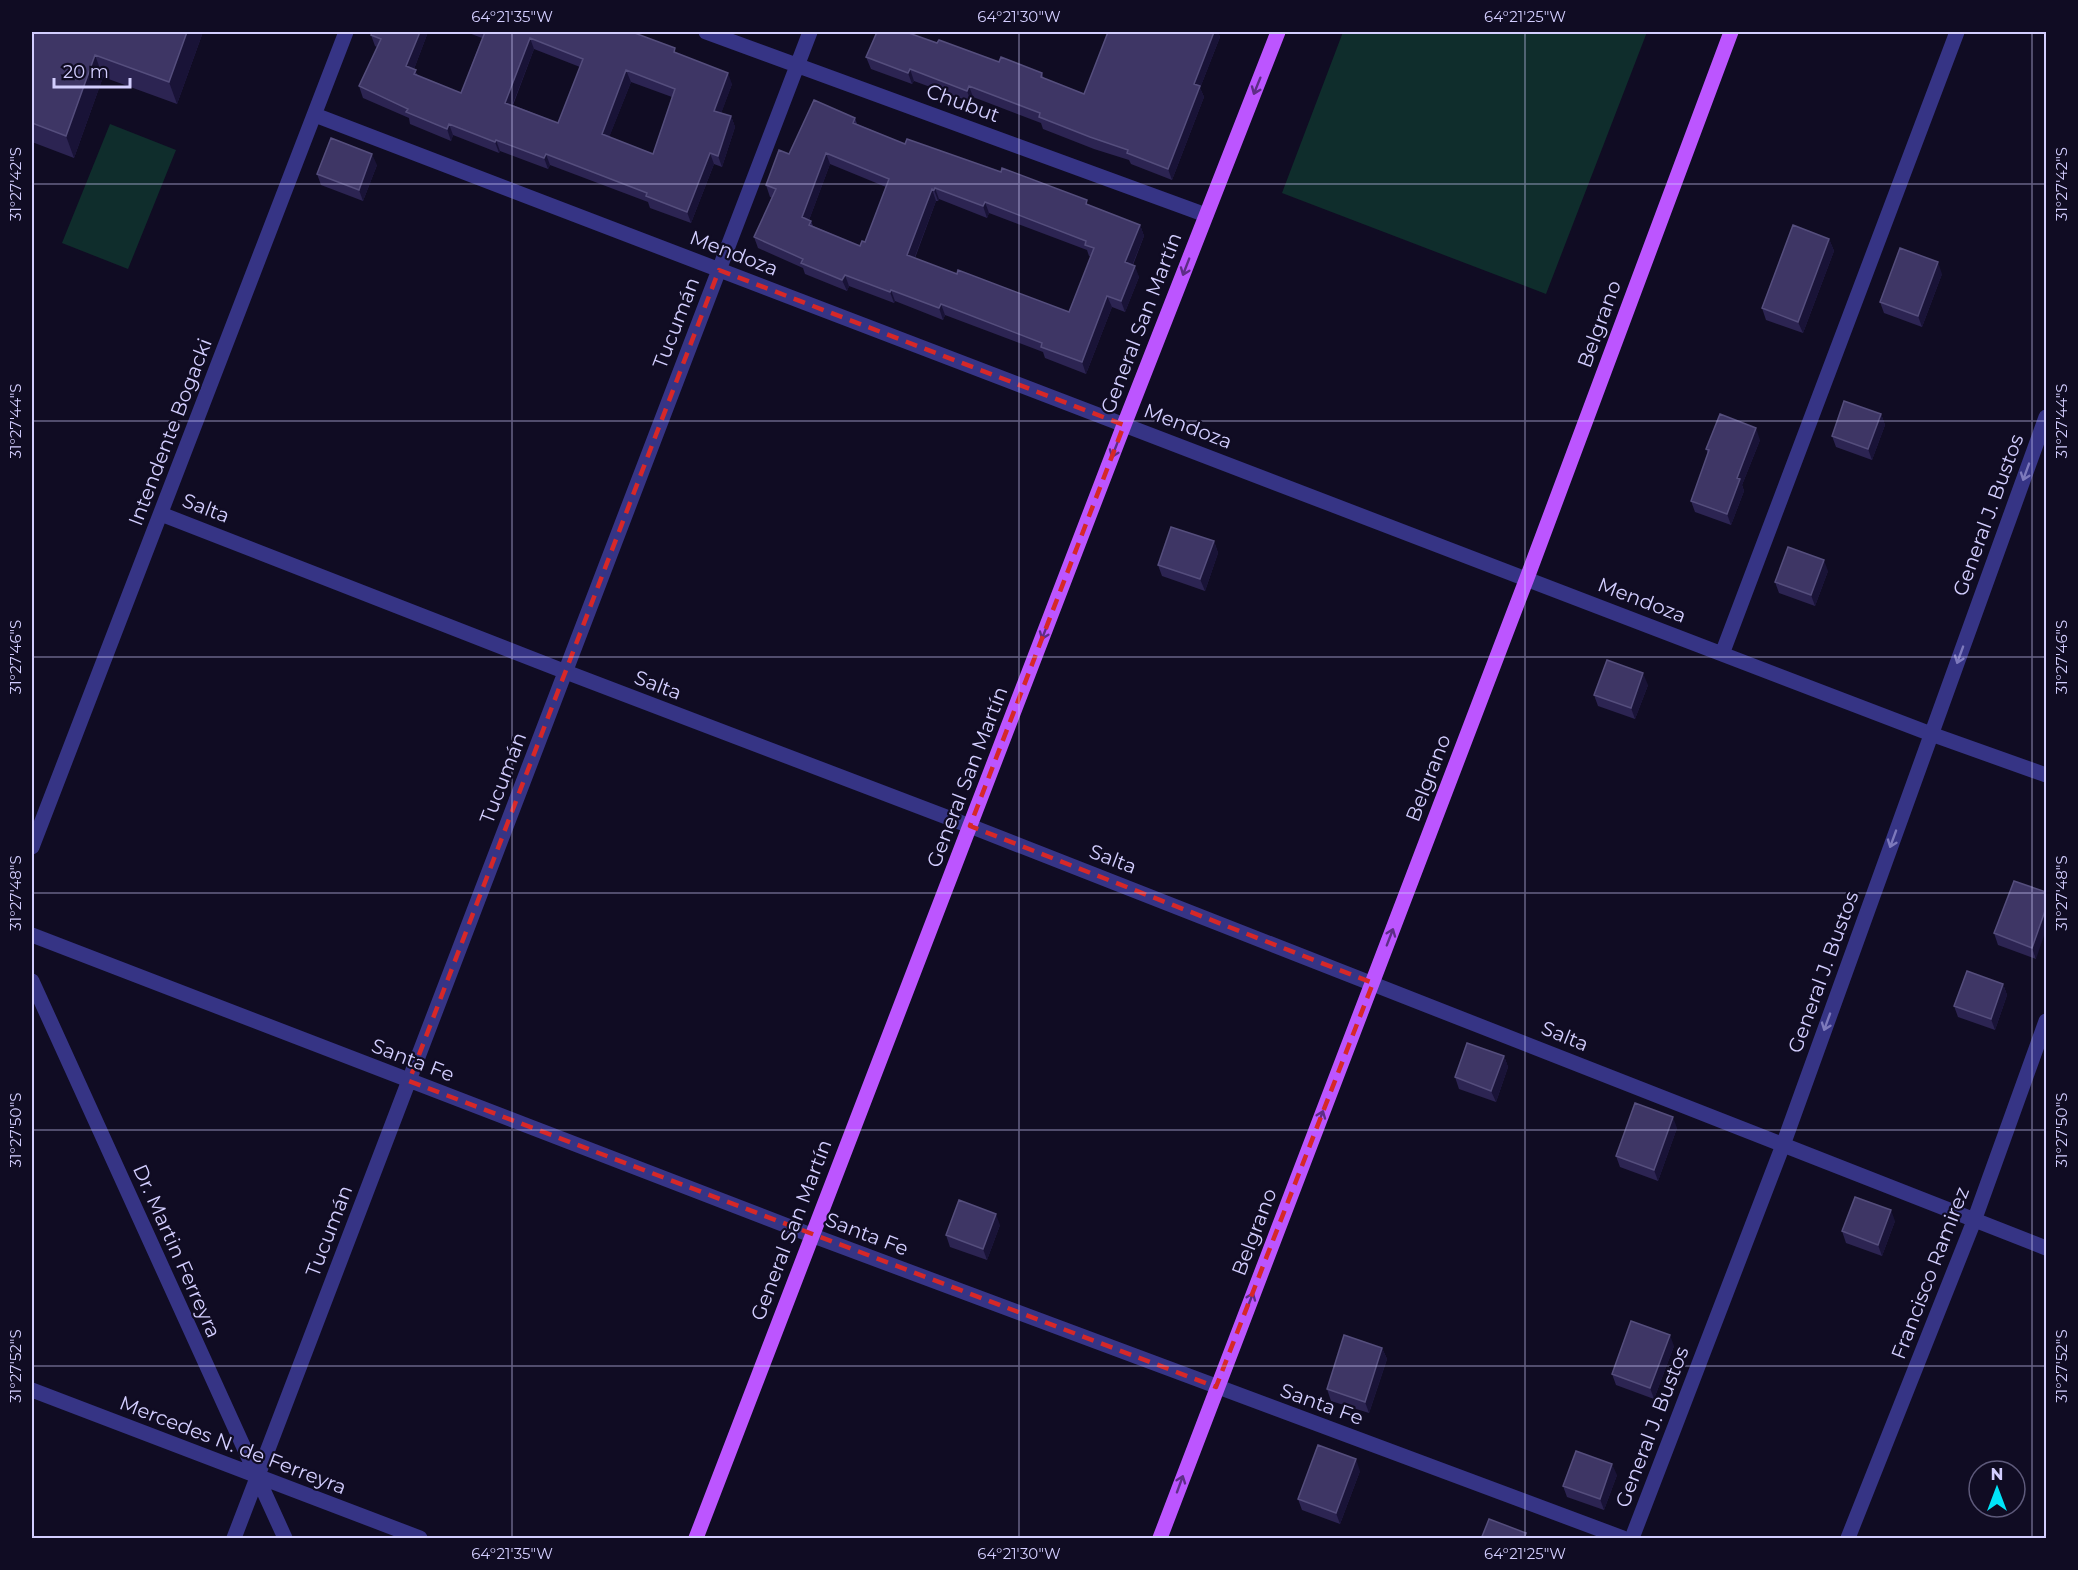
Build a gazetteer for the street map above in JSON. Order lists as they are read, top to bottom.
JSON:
{
  "streets": {
    "main road": ["General San Martín", "Belgrano"],
    "street": [
      "Chubut",
      "Mendoza",
      "Tucumán",
      "Intendente Bogacki",
      "Salta",
      "General J. Bustos",
      "Santa Fe",
      "Dr. Martin Ferreyra",
      "Francisco Ramirez",
      "Mercedes N. de Ferreyra"
    ]
  },
  "crossings": [
    ["Chubut", "Tucumán"],
    ["Chubut", "General San Martín"],
    ["Mendoza", "Tucumán"],
    ["Mendoza", "General San Martín"],
    ["Mendoza", "Belgrano"],
    ["Mendoza", "Intendente Bogacki"],
    ["Mendoza", "General J. Bustos"],
    ["Tucumán", "Salta"],
    ["Tucumán", "Santa Fe"],
    ["Tucumán", "Dr. Martin Ferreyra"],
    ["Tucumán", "Mercedes N. de Ferreyra"],
    ["General San Martín", "Salta"],
    ["General San Martín", "Santa Fe"],
    ["Belgrano", "Salta"],
    ["Belgrano", "Santa Fe"],
    ["Intendente Bogacki", "Salta"],
    ["Salta", "General J. Bustos"],
    ["Salta", "Francisco Ramirez"],
    ["Dr. Martin Ferreyra", "Mercedes N. de Ferreyra"]
  ],
  "one_way": ["General San Martín", "Belgrano", "General J. Bustos"],
  "scale_bar": "20 m",
  "north": "top",
  "coordinates": [
    "64°21'35\"W",
    "64°21'30\"W",
    "64°21'25\"W",
    "31°27'42\"S",
    "31°27'44\"S",
    "31°27'46\"S",
    "31°27'48\"S",
    "31°27'50\"S",
    "31°27'52\"S"
  ]
}
